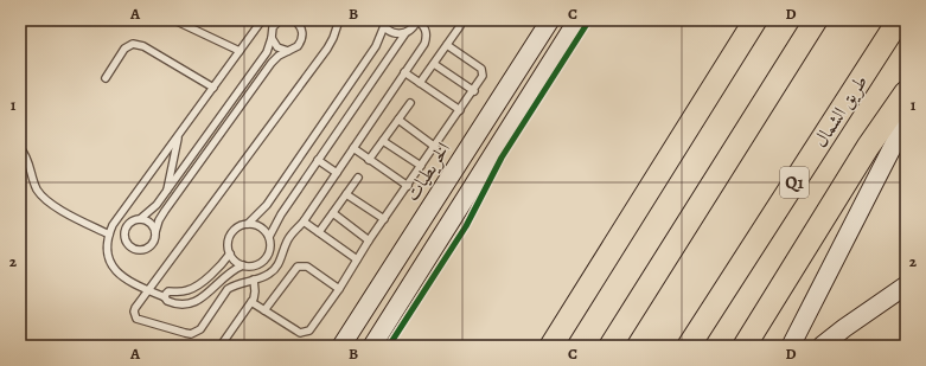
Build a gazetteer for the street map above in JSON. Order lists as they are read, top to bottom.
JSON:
{
  "streets": {
    "highway": ["طريق الشمال", "Q1"],
    "main road": ["الخريطيات"]
  },
  "grid": {
    "columns": [
      "A",
      "B",
      "C",
      "D"
    ],
    "rows": ["1", "2"]
  }
}
